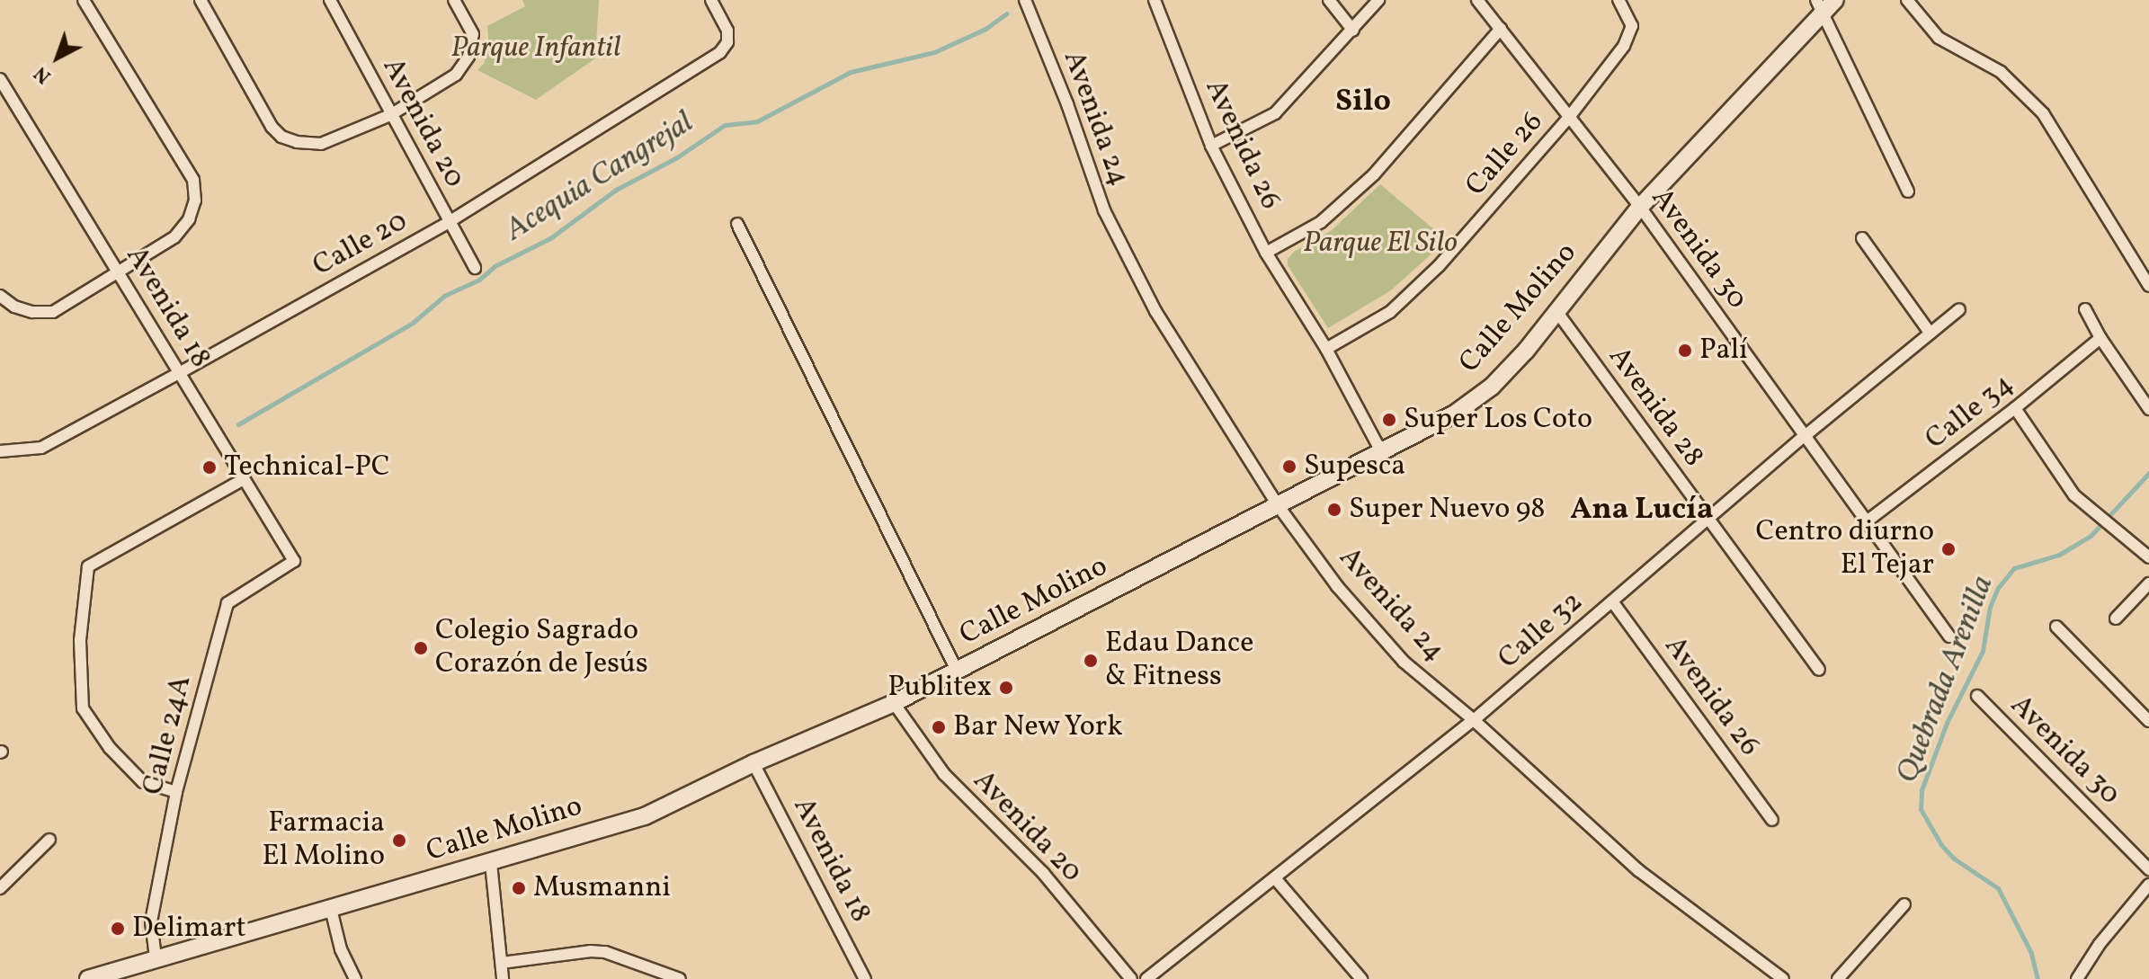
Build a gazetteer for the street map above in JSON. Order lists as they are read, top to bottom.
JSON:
{
  "streets": {
    "main road": ["Calle Molino"],
    "street": [
      "Avenida 24",
      "Avenida 20",
      "Avenida 26",
      "Calle 26",
      "Calle 20",
      "Avenida 30",
      "Avenida 18",
      "Avenida 28",
      "Calle 34",
      "Calle 32",
      "Calle 24A"
    ]
  },
  "crossings": [
    ["Avenida 24", "Calle Molino"],
    ["Avenida 24", "Calle 32"],
    ["Avenida 20", "Calle 20"],
    ["Avenida 20", "Calle Molino"],
    ["Avenida 26", "Calle 26"],
    ["Avenida 26", "Calle Molino"],
    ["Avenida 26", "Calle 32"],
    ["Calle 26", "Avenida 30"],
    ["Calle 20", "Avenida 18"],
    ["Avenida 30", "Calle Molino"],
    ["Avenida 30", "Calle 34"],
    ["Avenida 30", "Calle 32"],
    ["Avenida 18", "Calle Molino"],
    ["Avenida 18", "Calle 24A"],
    ["Calle Molino", "Avenida 28"],
    ["Calle Molino", "Calle 24A"],
    ["Avenida 28", "Calle 32"]
  ],
  "districts": ["Silo", "Ana Lucía"],
  "water": ["Acequia Cangrejal", "Quebrada Arenilla"],
  "parks": ["Parque Infantil", "Parque El Silo"],
  "places": [
    "Palí",
    "Super Los Coto",
    "Supesca",
    "Technical-PC",
    "Super Nuevo 98",
    "Centro diurno El Tejar",
    "Colegio Sagrado Corazón de Jesús",
    "Edau Dance & Fitness",
    "Publitex",
    "Bar New York",
    "Farmacia El Molino",
    "Musmanni",
    "Delimart"
  ],
  "north": "bottom left"
}
